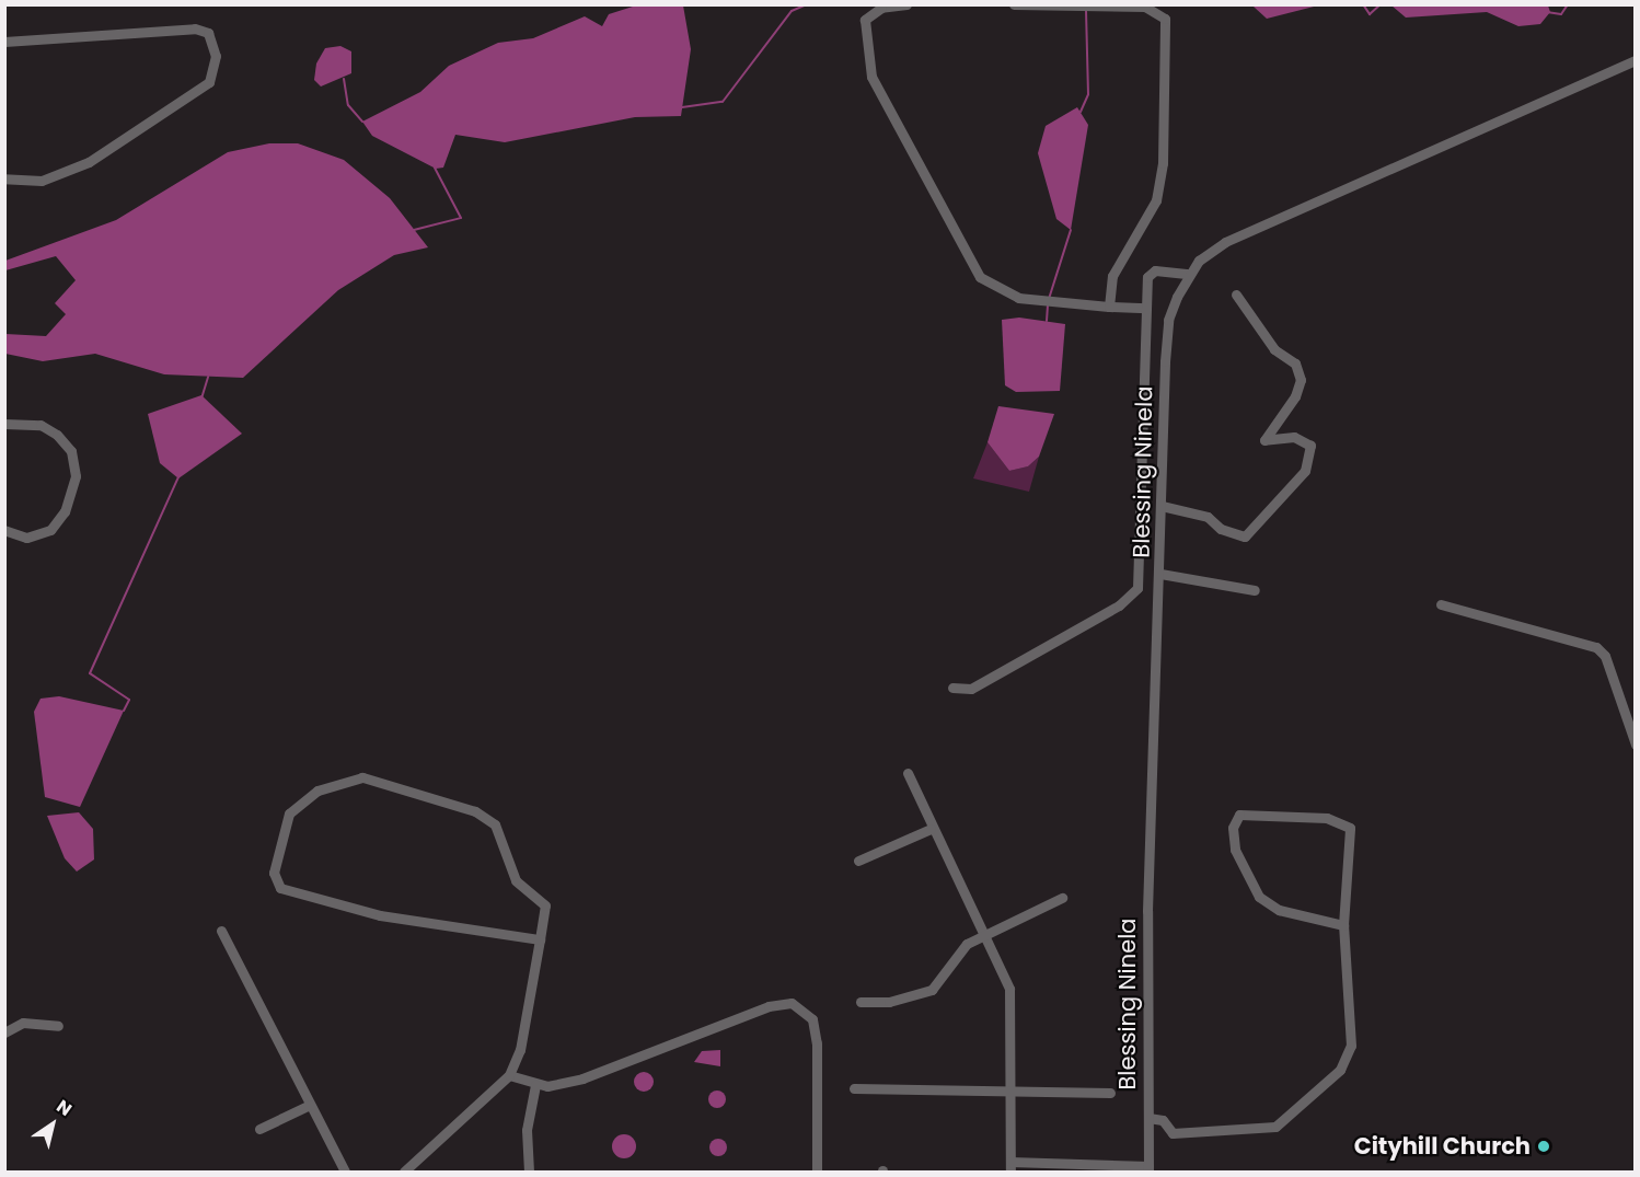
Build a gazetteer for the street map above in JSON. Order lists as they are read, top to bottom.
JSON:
{
  "streets": {
    "street": ["Blessing Ninela"]
  },
  "places": ["Cityhill Church"],
  "north": "top right"
}
